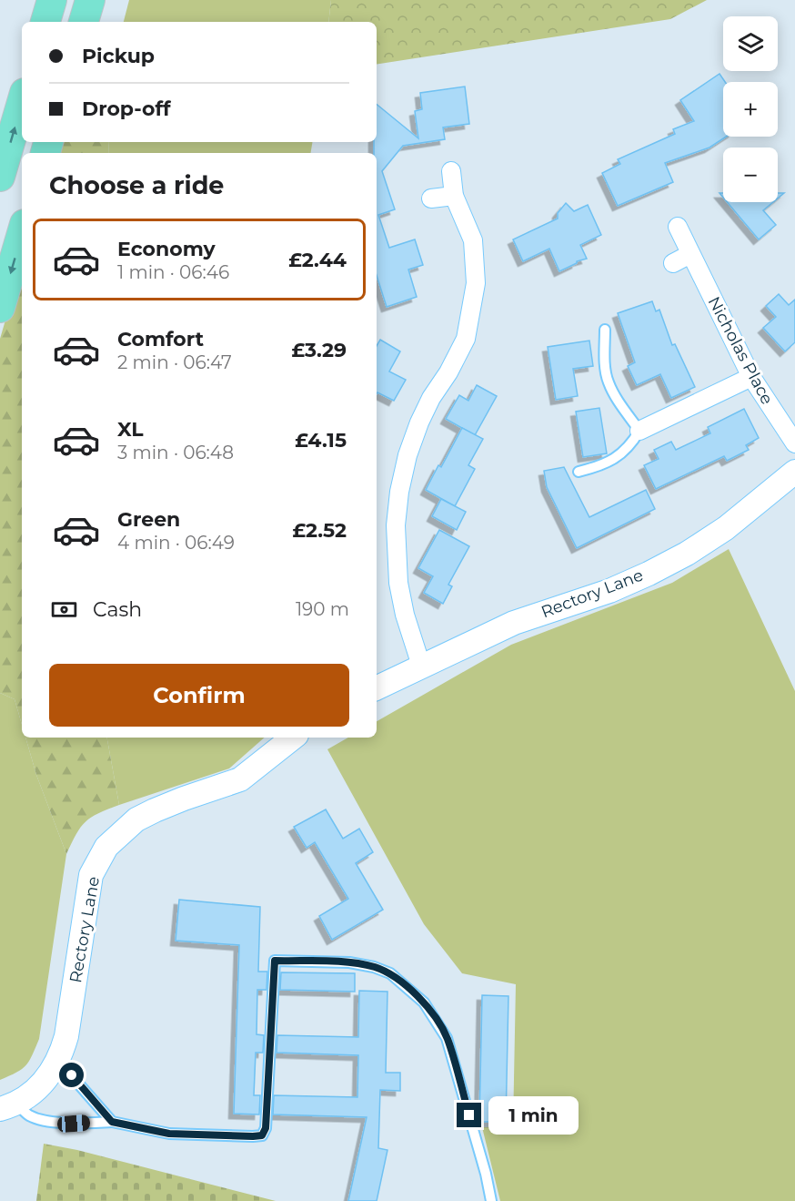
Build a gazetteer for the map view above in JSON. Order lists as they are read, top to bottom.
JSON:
{
  "streets": {
    "street": ["Nicholas Place", "Rectory Lane"]
  },
  "page": {
    "map_buttons": ["+", "−"],
    "banner": ["Pickup", "Drop-off"],
    "heading": "Choose a ride",
    "list": [
      {
        "name": "Economy",
        "note": "1 min · 06:46",
        "value": "£2.44"
      },
      {
        "name": "Comfort",
        "note": "2 min · 06:47",
        "value": "£3.29"
      },
      {
        "name": "XL",
        "note": "3 min · 06:48",
        "value": "£4.15"
      },
      {
        "name": "Green",
        "note": "4 min · 06:49",
        "value": "£2.52"
      }
    ],
    "pay": ["Cash", "190 m"],
    "buttons": "Confirm",
    "bubble": "1 min"
  }
}
